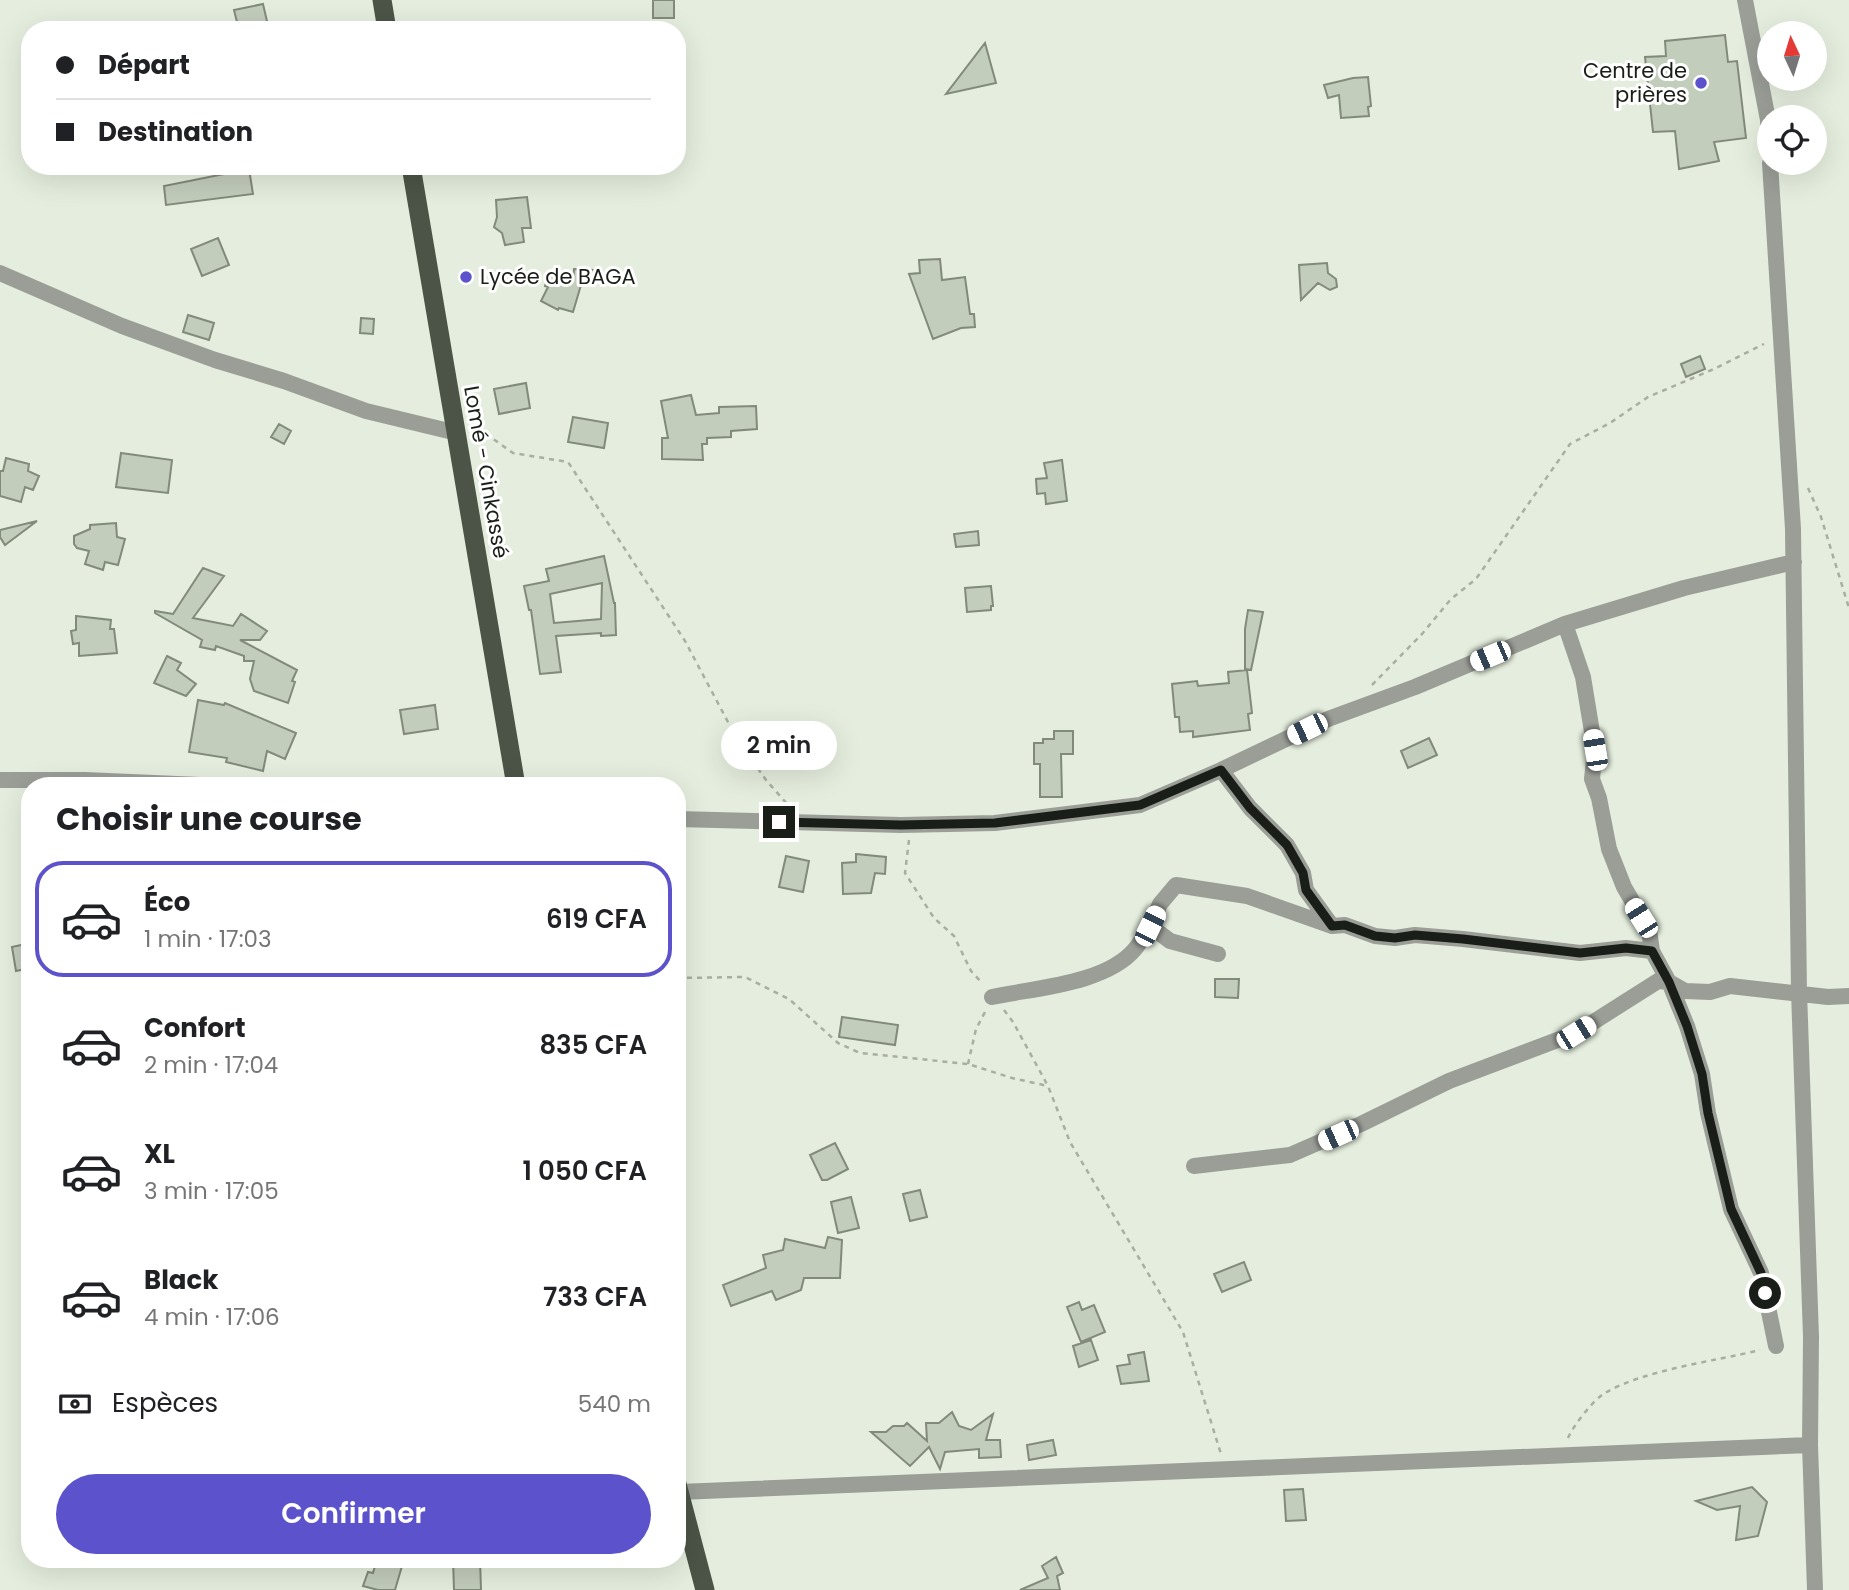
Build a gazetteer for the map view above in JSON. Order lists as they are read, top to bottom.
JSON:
{
  "streets": {
    "highway": ["Lomé - Cinkassé"]
  },
  "places": ["Centre de prières", "Lycée de BAGA"],
  "north": "top",
  "page": {
    "banner": ["Départ", "Destination"],
    "bubble": "2 min",
    "heading": "Choisir une course",
    "list": [
      {
        "name": "Éco",
        "note": "1 min · 17:03",
        "value": "619 CFA"
      },
      {
        "name": "Confort",
        "note": "2 min · 17:04",
        "value": "835 CFA"
      },
      {
        "name": "XL",
        "note": "3 min · 17:05",
        "value": "1 050 CFA"
      },
      {
        "name": "Black",
        "note": "4 min · 17:06",
        "value": "733 CFA"
      }
    ],
    "pay": ["Espèces", "540 m"],
    "buttons": "Confirmer"
  }
}
